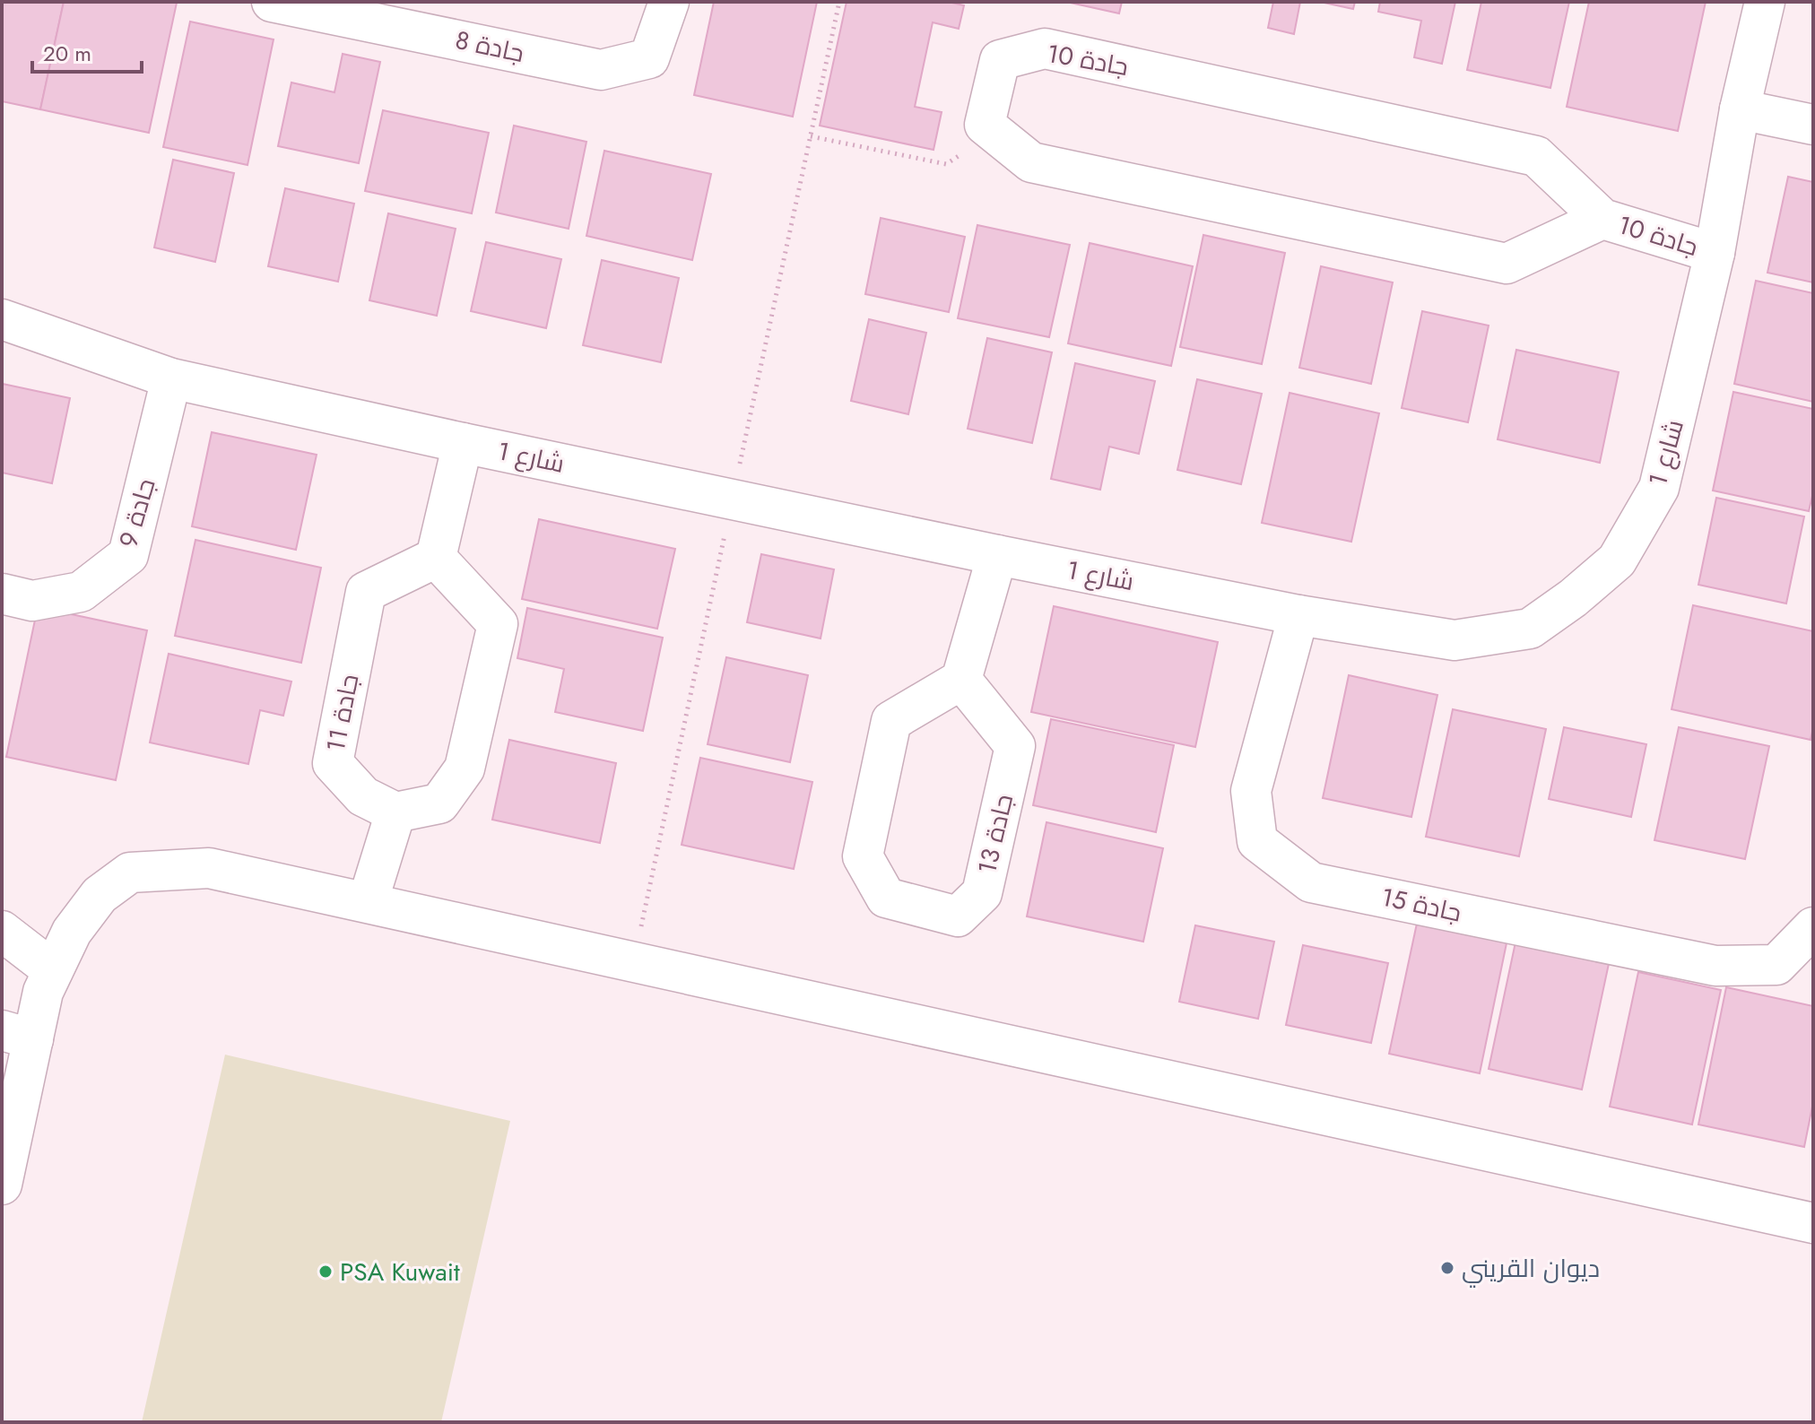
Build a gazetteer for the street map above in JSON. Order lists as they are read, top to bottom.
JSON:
{
  "streets": {
    "street": [
      "جادة 8",
      "جادة 10",
      "شارع 1",
      "جادة 9",
      "جادة 11",
      "جادة 13",
      "جادة 15"
    ]
  },
  "crossings": [
    ["جادة 10", "شارع 1"],
    ["شارع 1", "جادة 9"],
    ["شارع 1", "جادة 15"]
  ],
  "places": ["ديوان القريني", "PSA Kuwait"],
  "scale_bar": "20 m"
}
